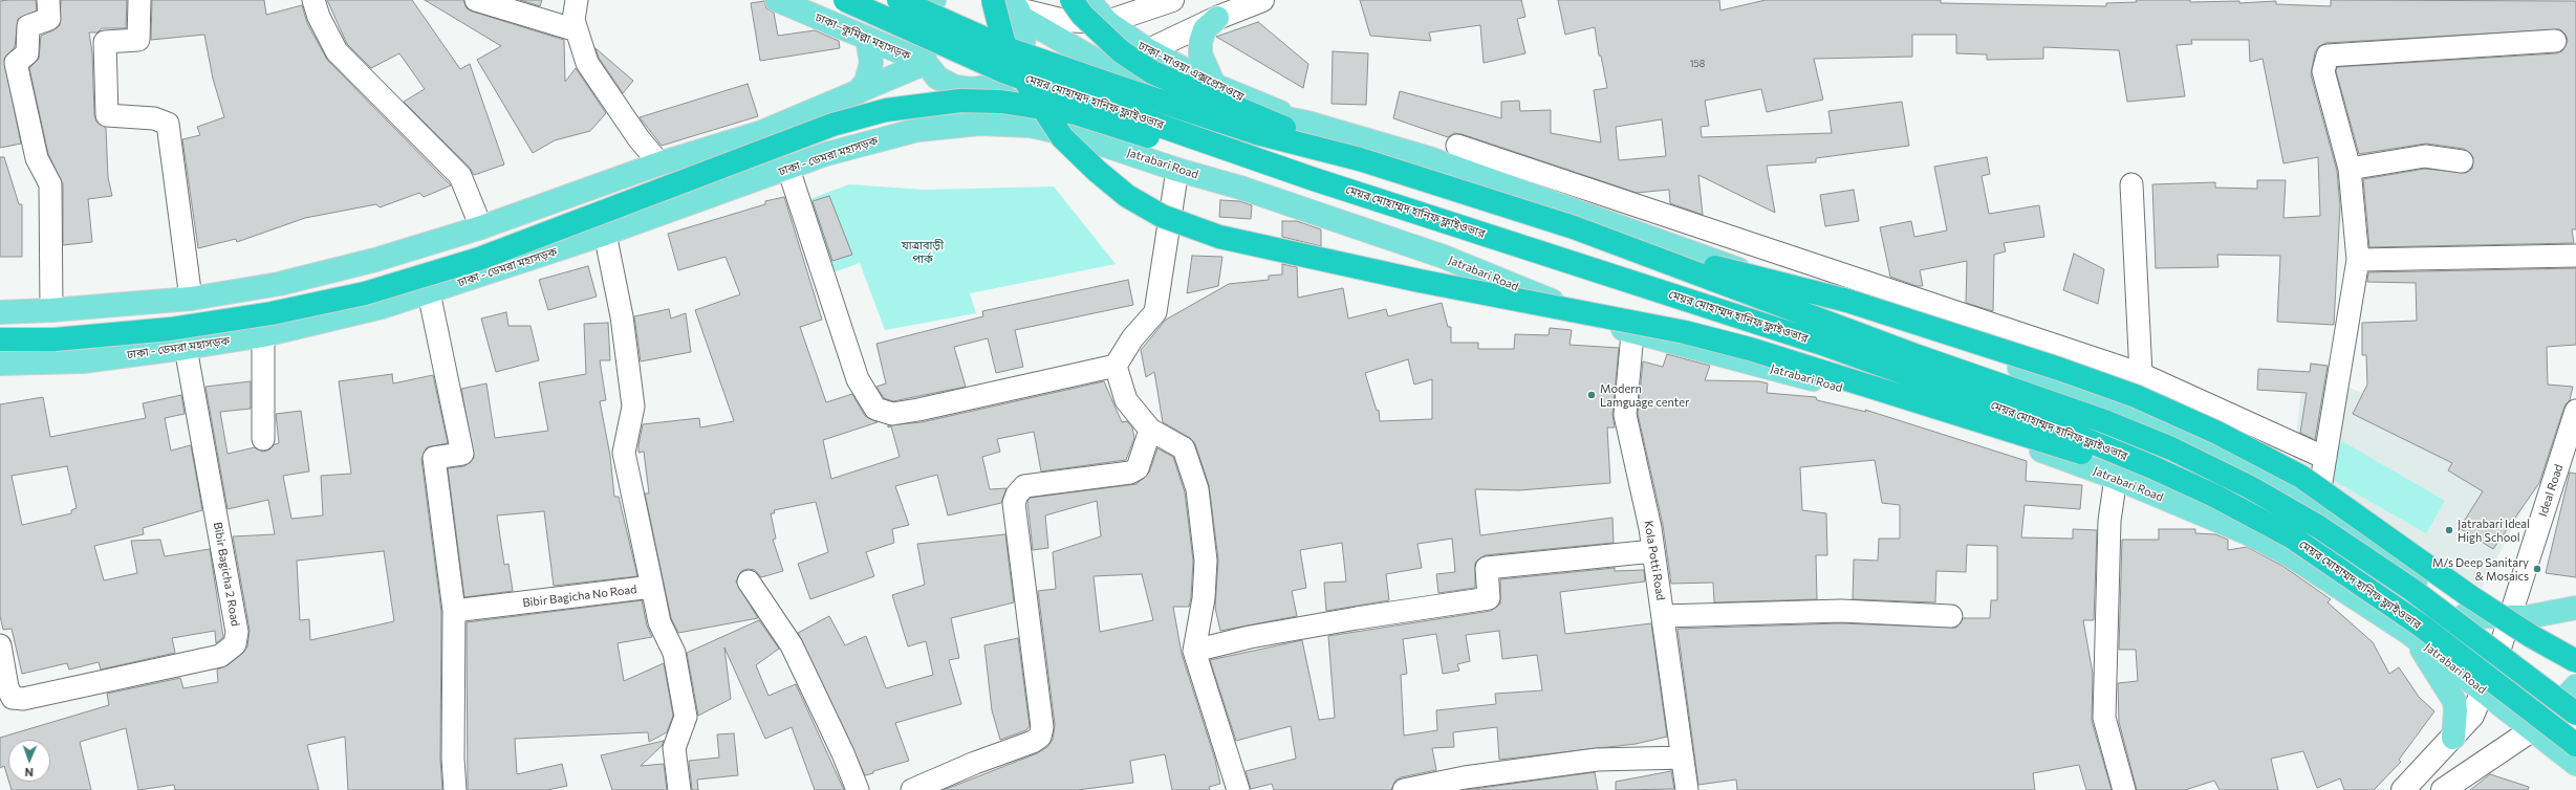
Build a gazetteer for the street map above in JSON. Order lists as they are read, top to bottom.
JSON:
{
  "streets": {
    "highway": ["মেয়র মোহাম্মদ হানিফ ফ্লাইওভার"],
    "main road": [
      "ঢাকা–কুমিল্লা মহাসড়ক",
      "ঢাকা-মাওয়া এক্সপ্রেসওয়ে",
      "ঢাকা - ডেমরা মহাসড়ক",
      "Jatrabari Road"
    ],
    "street": [
      "Ideal Road",
      "Kola Potti Road",
      "Bibir Bagicha 2 Road",
      "Bibir Bagicha No Road"
    ]
  },
  "crossings": [
    ["ঢাকা - ডেমরা মহাসড়ক", "Jatrabari Road"],
    ["ঢাকা - ডেমরা মহাসড়ক", "Bibir Bagicha 2 Road"],
    ["ঢাকা - ডেমরা মহাসড়ক", "Bibir Bagicha No Road"],
    ["Jatrabari Road", "Kola Potti Road"]
  ],
  "parks": ["যাত্রাবাড়ী পার্ক"],
  "places": ["Modern Lamguage center", "Jatrabari Ideal High School", "M/s Deep Sanitary & Mosaics"],
  "house_numbers": ["158"],
  "north": "bottom"
}
